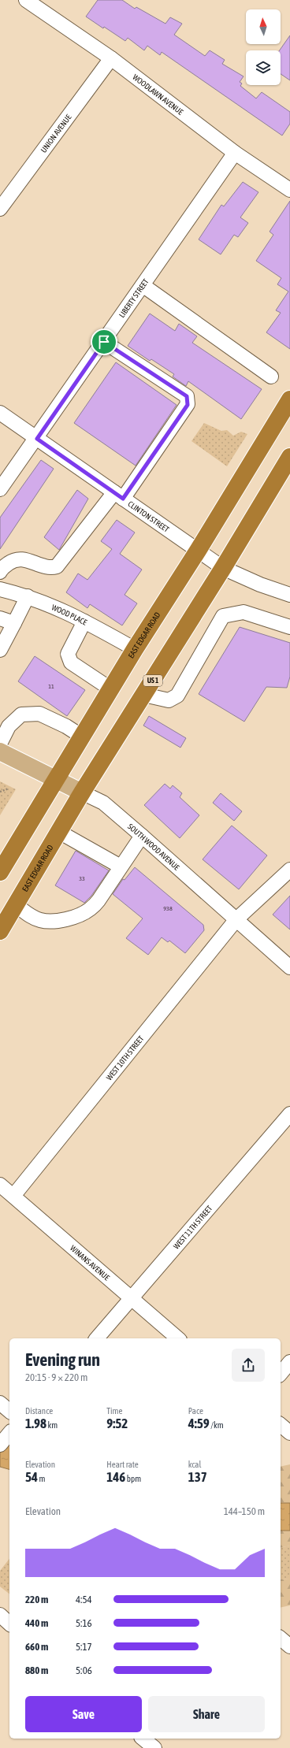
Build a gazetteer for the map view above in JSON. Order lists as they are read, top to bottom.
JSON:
{
  "streets": {
    "highway": ["EAST EDGAR ROAD", "US 1"],
    "main road": ["SOUTH WOOD AVENUE"],
    "street": [
      "WOODLAWN AVENUE",
      "UNION AVENUE",
      "LIBERTY STREET",
      "CLINTON STREET",
      "WOOD PLACE",
      "WEST 10TH STREET",
      "WEST 11TH STREET",
      "WINANS AVENUE"
    ]
  },
  "crossings": [
    ["WOODLAWN AVENUE", "UNION AVENUE"],
    ["WOODLAWN AVENUE", "LIBERTY STREET"],
    ["LIBERTY STREET", "CLINTON STREET"],
    ["CLINTON STREET", "EAST EDGAR ROAD"],
    ["WOOD PLACE", "EAST EDGAR ROAD"],
    ["EAST EDGAR ROAD", "SOUTH WOOD AVENUE"],
    ["SOUTH WOOD AVENUE", "WEST 10TH STREET"],
    ["WEST 10TH STREET", "WINANS AVENUE"],
    ["WEST 11TH STREET", "WINANS AVENUE"]
  ],
  "house_numbers": ["11", "33", "938"],
  "north": "top",
  "page": {
    "heading": ["Evening run", "20:15 · 9 × 220 m"],
    "stats": [
      ["Distance", "1.98 km"],
      ["Time", "9:52"],
      ["Pace", "4:59 /km"],
      ["Elevation", "54 m"],
      ["Heart rate", "146 bpm"],
      ["kcal", "137"]
    ],
    "chart": ["Elevation", "144–150 m"],
    "list": [
      {
        "name": "220 m",
        "note": "4:54"
      },
      {
        "name": "440 m",
        "note": "5:16"
      },
      {
        "name": "660 m",
        "note": "5:17"
      },
      {
        "name": "880 m",
        "note": "5:06"
      }
    ],
    "buttons": ["Save", "Share"]
  }
}
